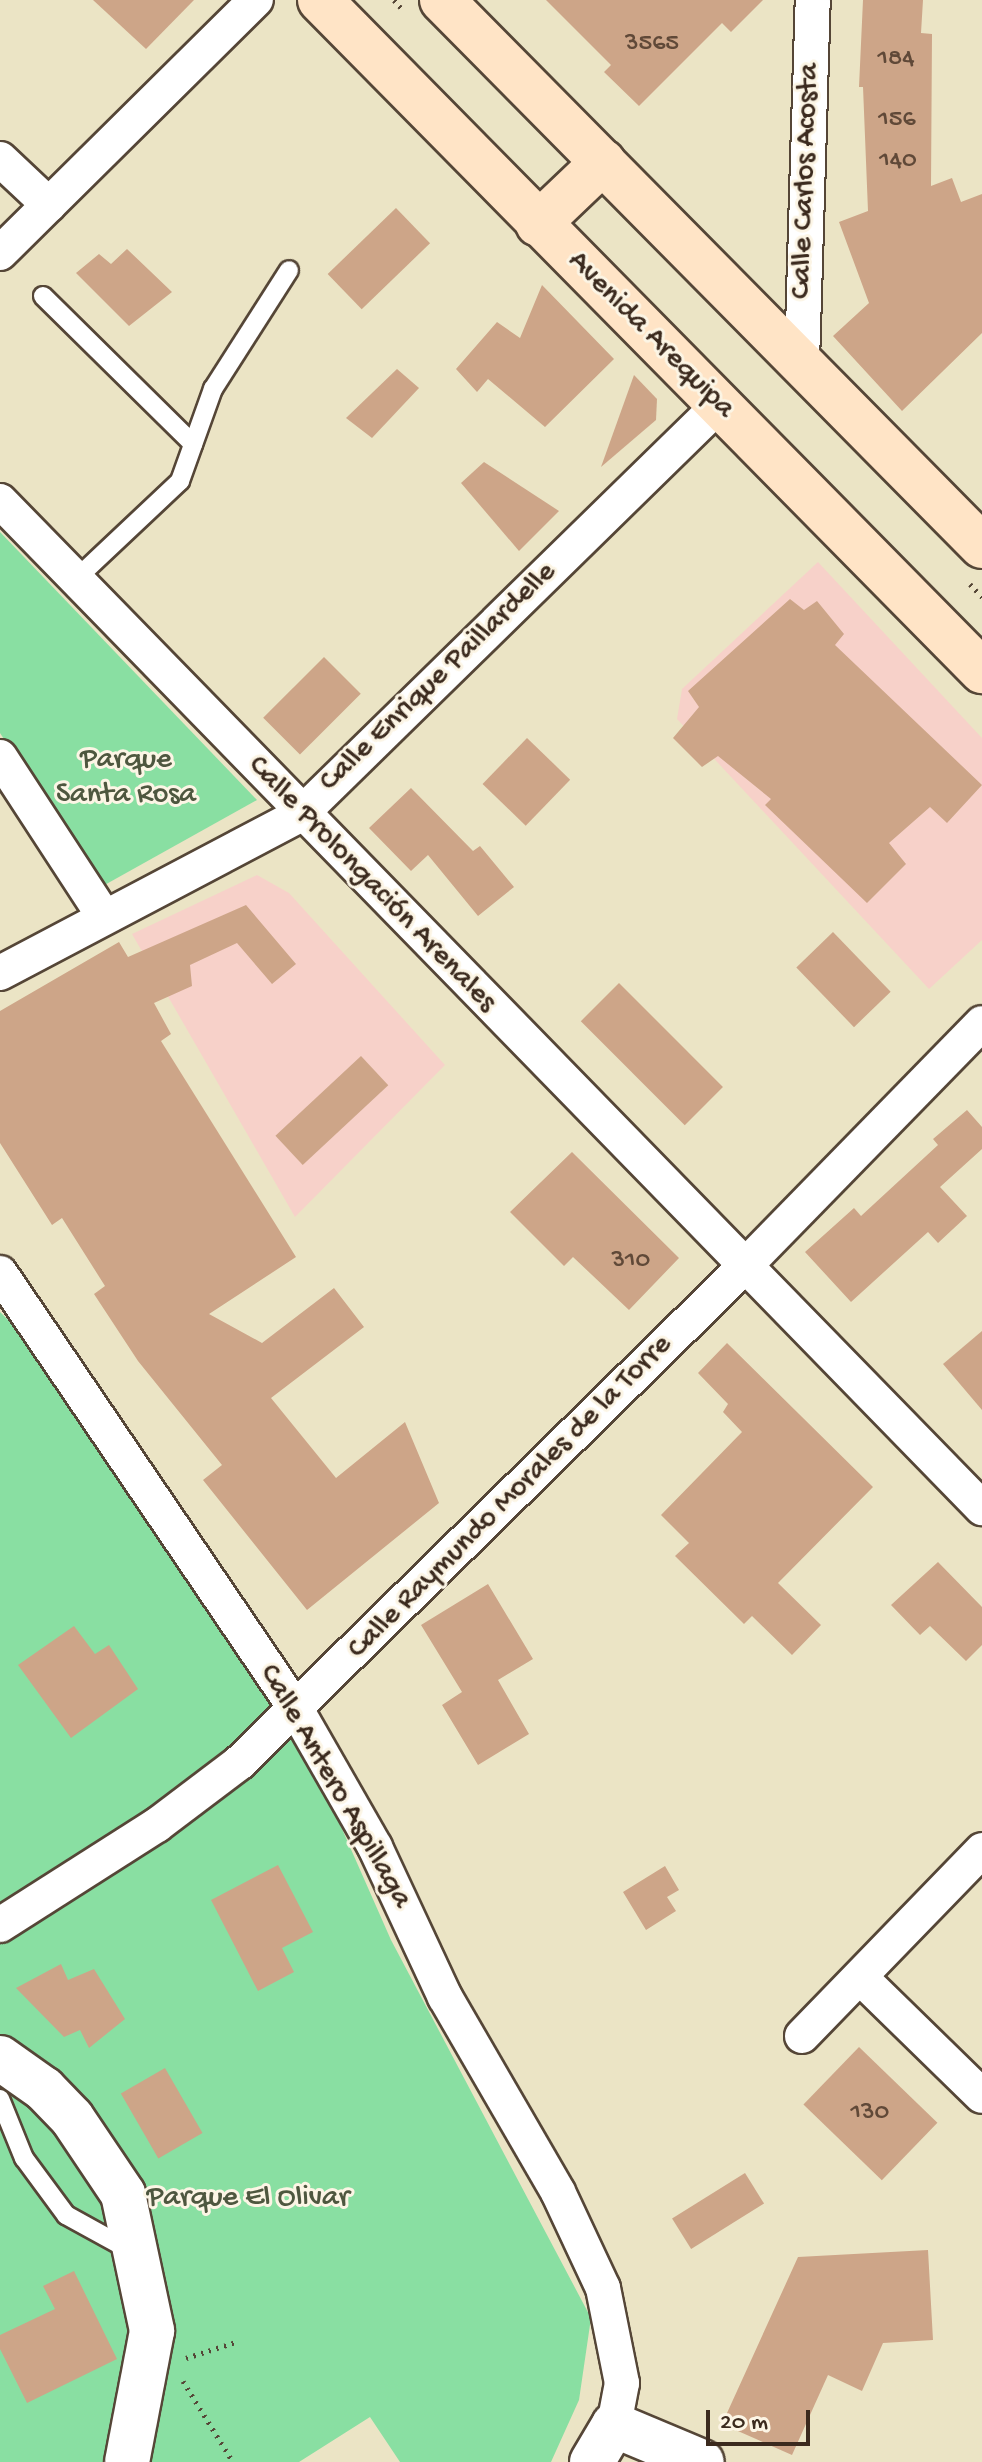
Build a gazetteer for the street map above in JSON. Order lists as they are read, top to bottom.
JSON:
{
  "streets": {
    "main road": ["Avenida Arequipa"],
    "street": [
      "Calle Carlos Acosta",
      "Calle Enrique Paillardelle",
      "Calle Prolongación Arenales",
      "Calle Raymundo Morales de la Torre",
      "Calle Antero Aspillaga"
    ]
  },
  "crossings": [
    ["Avenida Arequipa", "Calle Enrique Paillardelle"],
    ["Calle Enrique Paillardelle", "Calle Prolongación Arenales"],
    ["Calle Prolongación Arenales", "Calle Raymundo Morales de la Torre"],
    ["Calle Raymundo Morales de la Torre", "Calle Antero Aspillaga"]
  ],
  "parks": ["Parque Santa Rosa", "Parque El Olivar"],
  "house_numbers": [
    "3565",
    "184",
    "156",
    "140",
    "310",
    "130"
  ],
  "scale_bar": "20 m"
}
